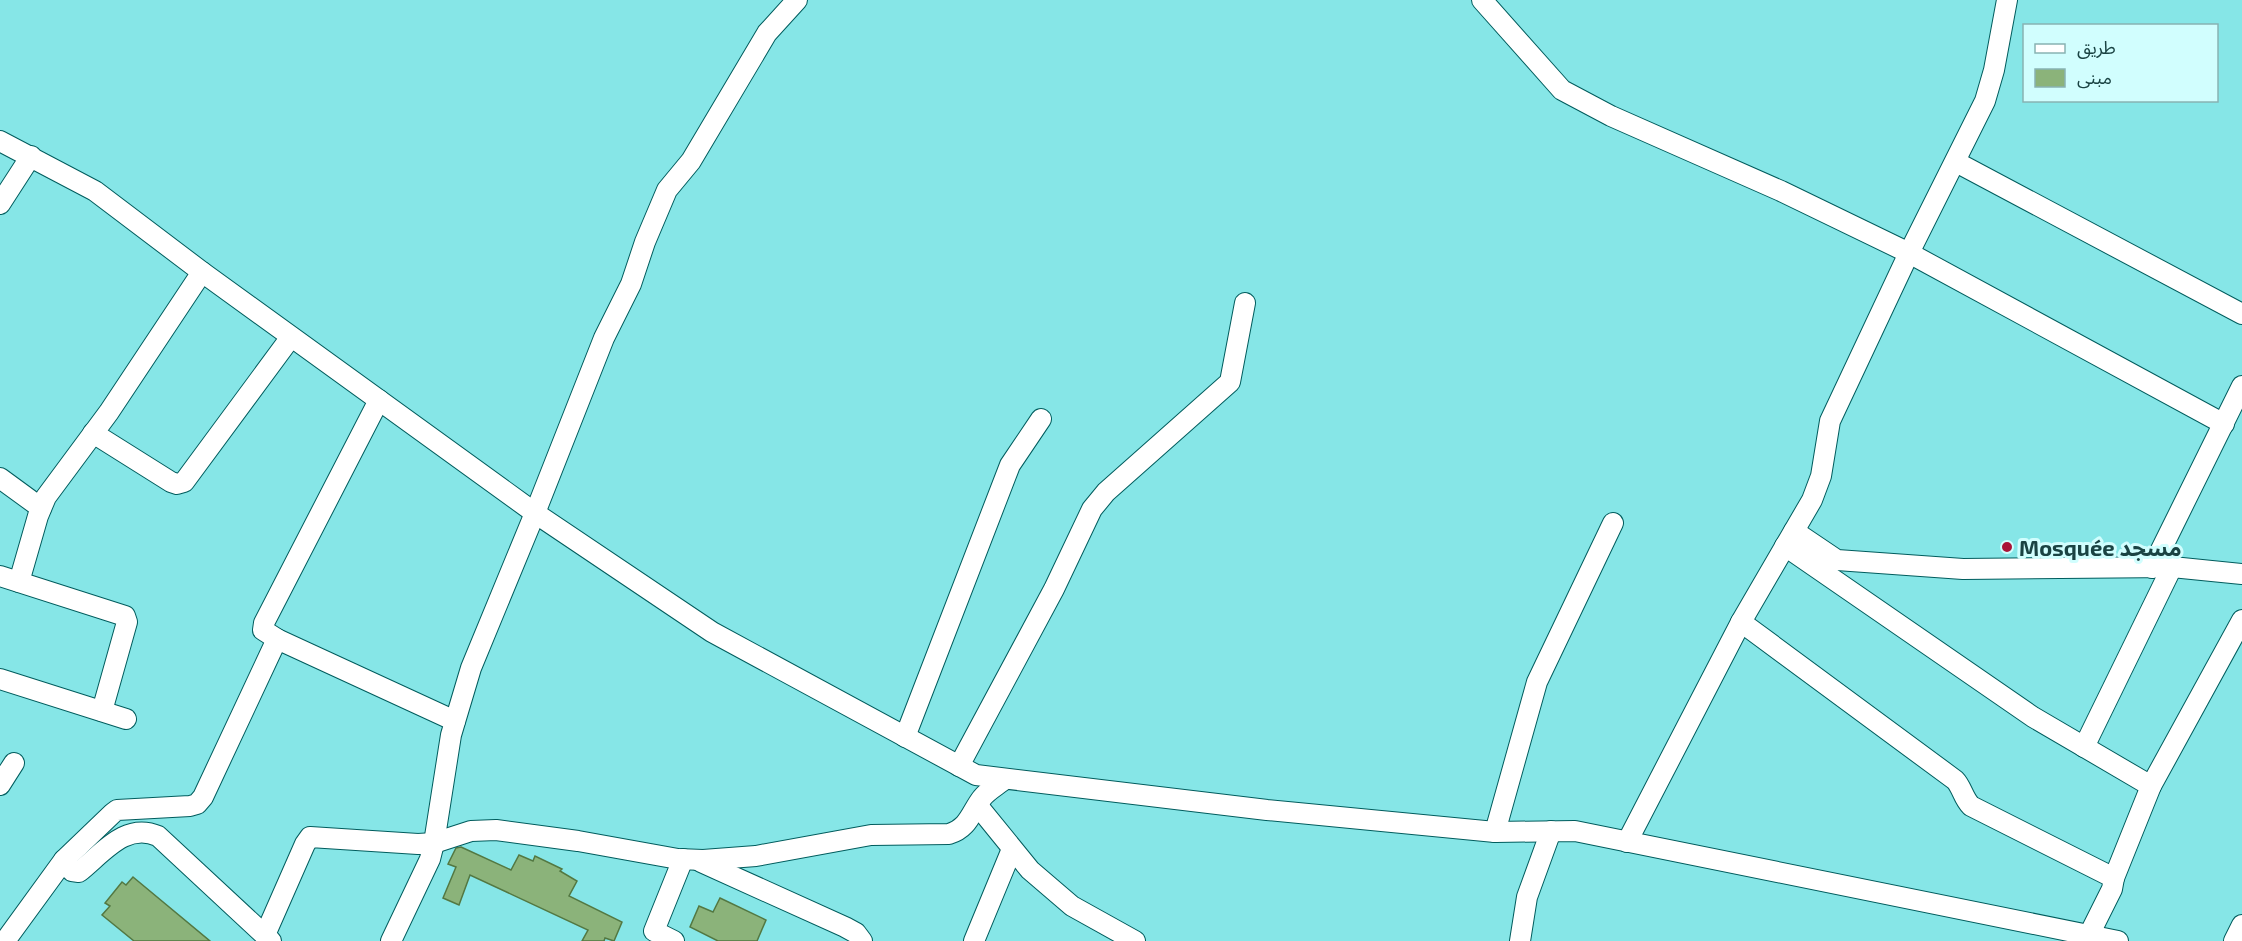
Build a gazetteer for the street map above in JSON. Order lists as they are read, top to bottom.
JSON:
{
  "places": ["Mosquée مسجد"],
  "legend": ["طريق", "مبنى"]
}
